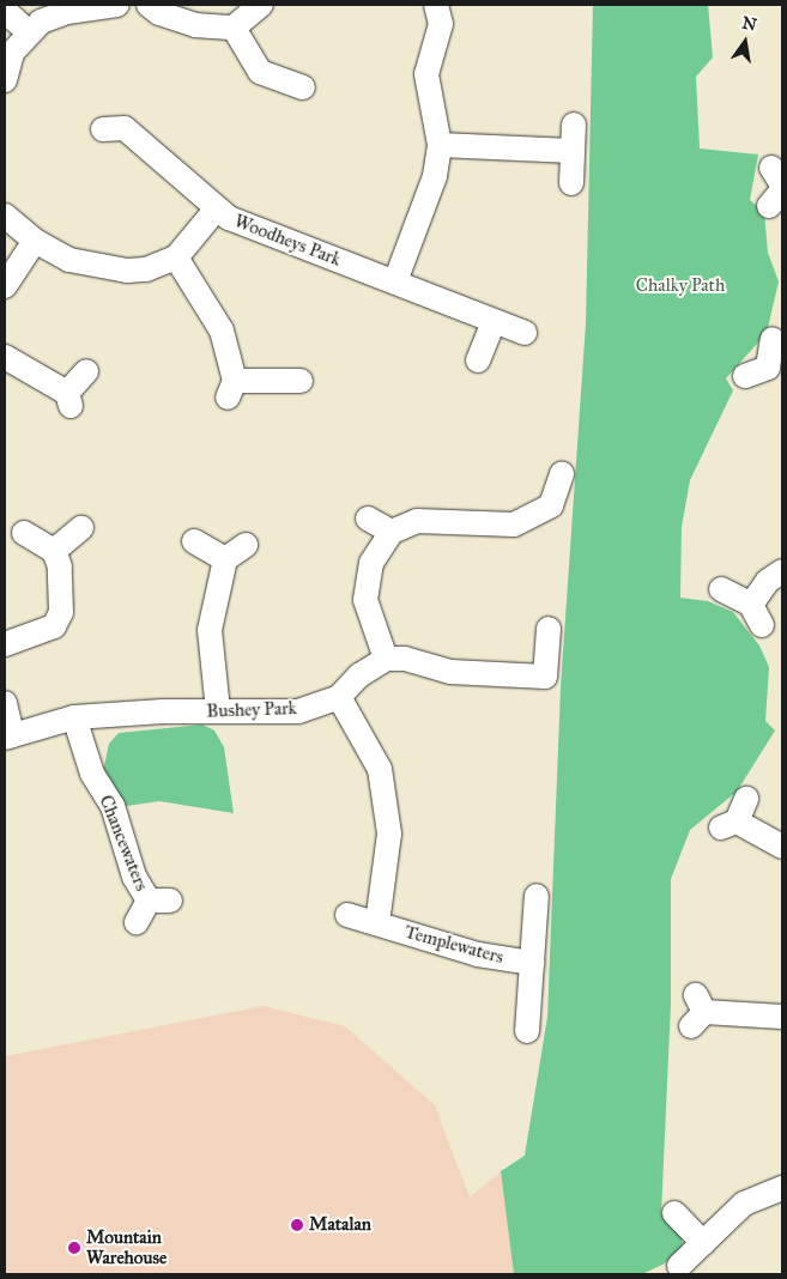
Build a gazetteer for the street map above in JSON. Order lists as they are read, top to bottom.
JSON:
{
  "streets": {
    "street": [
      "Woodheys Park",
      "Bushey Park",
      "Chancewaters",
      "Templewaters"
    ]
  },
  "crossings": [
    ["Bushey Park", "Chancewaters"]
  ],
  "parks": ["Chalky Path"],
  "places": ["Matalan", "Mountain Warehouse"],
  "north": "top"
}
